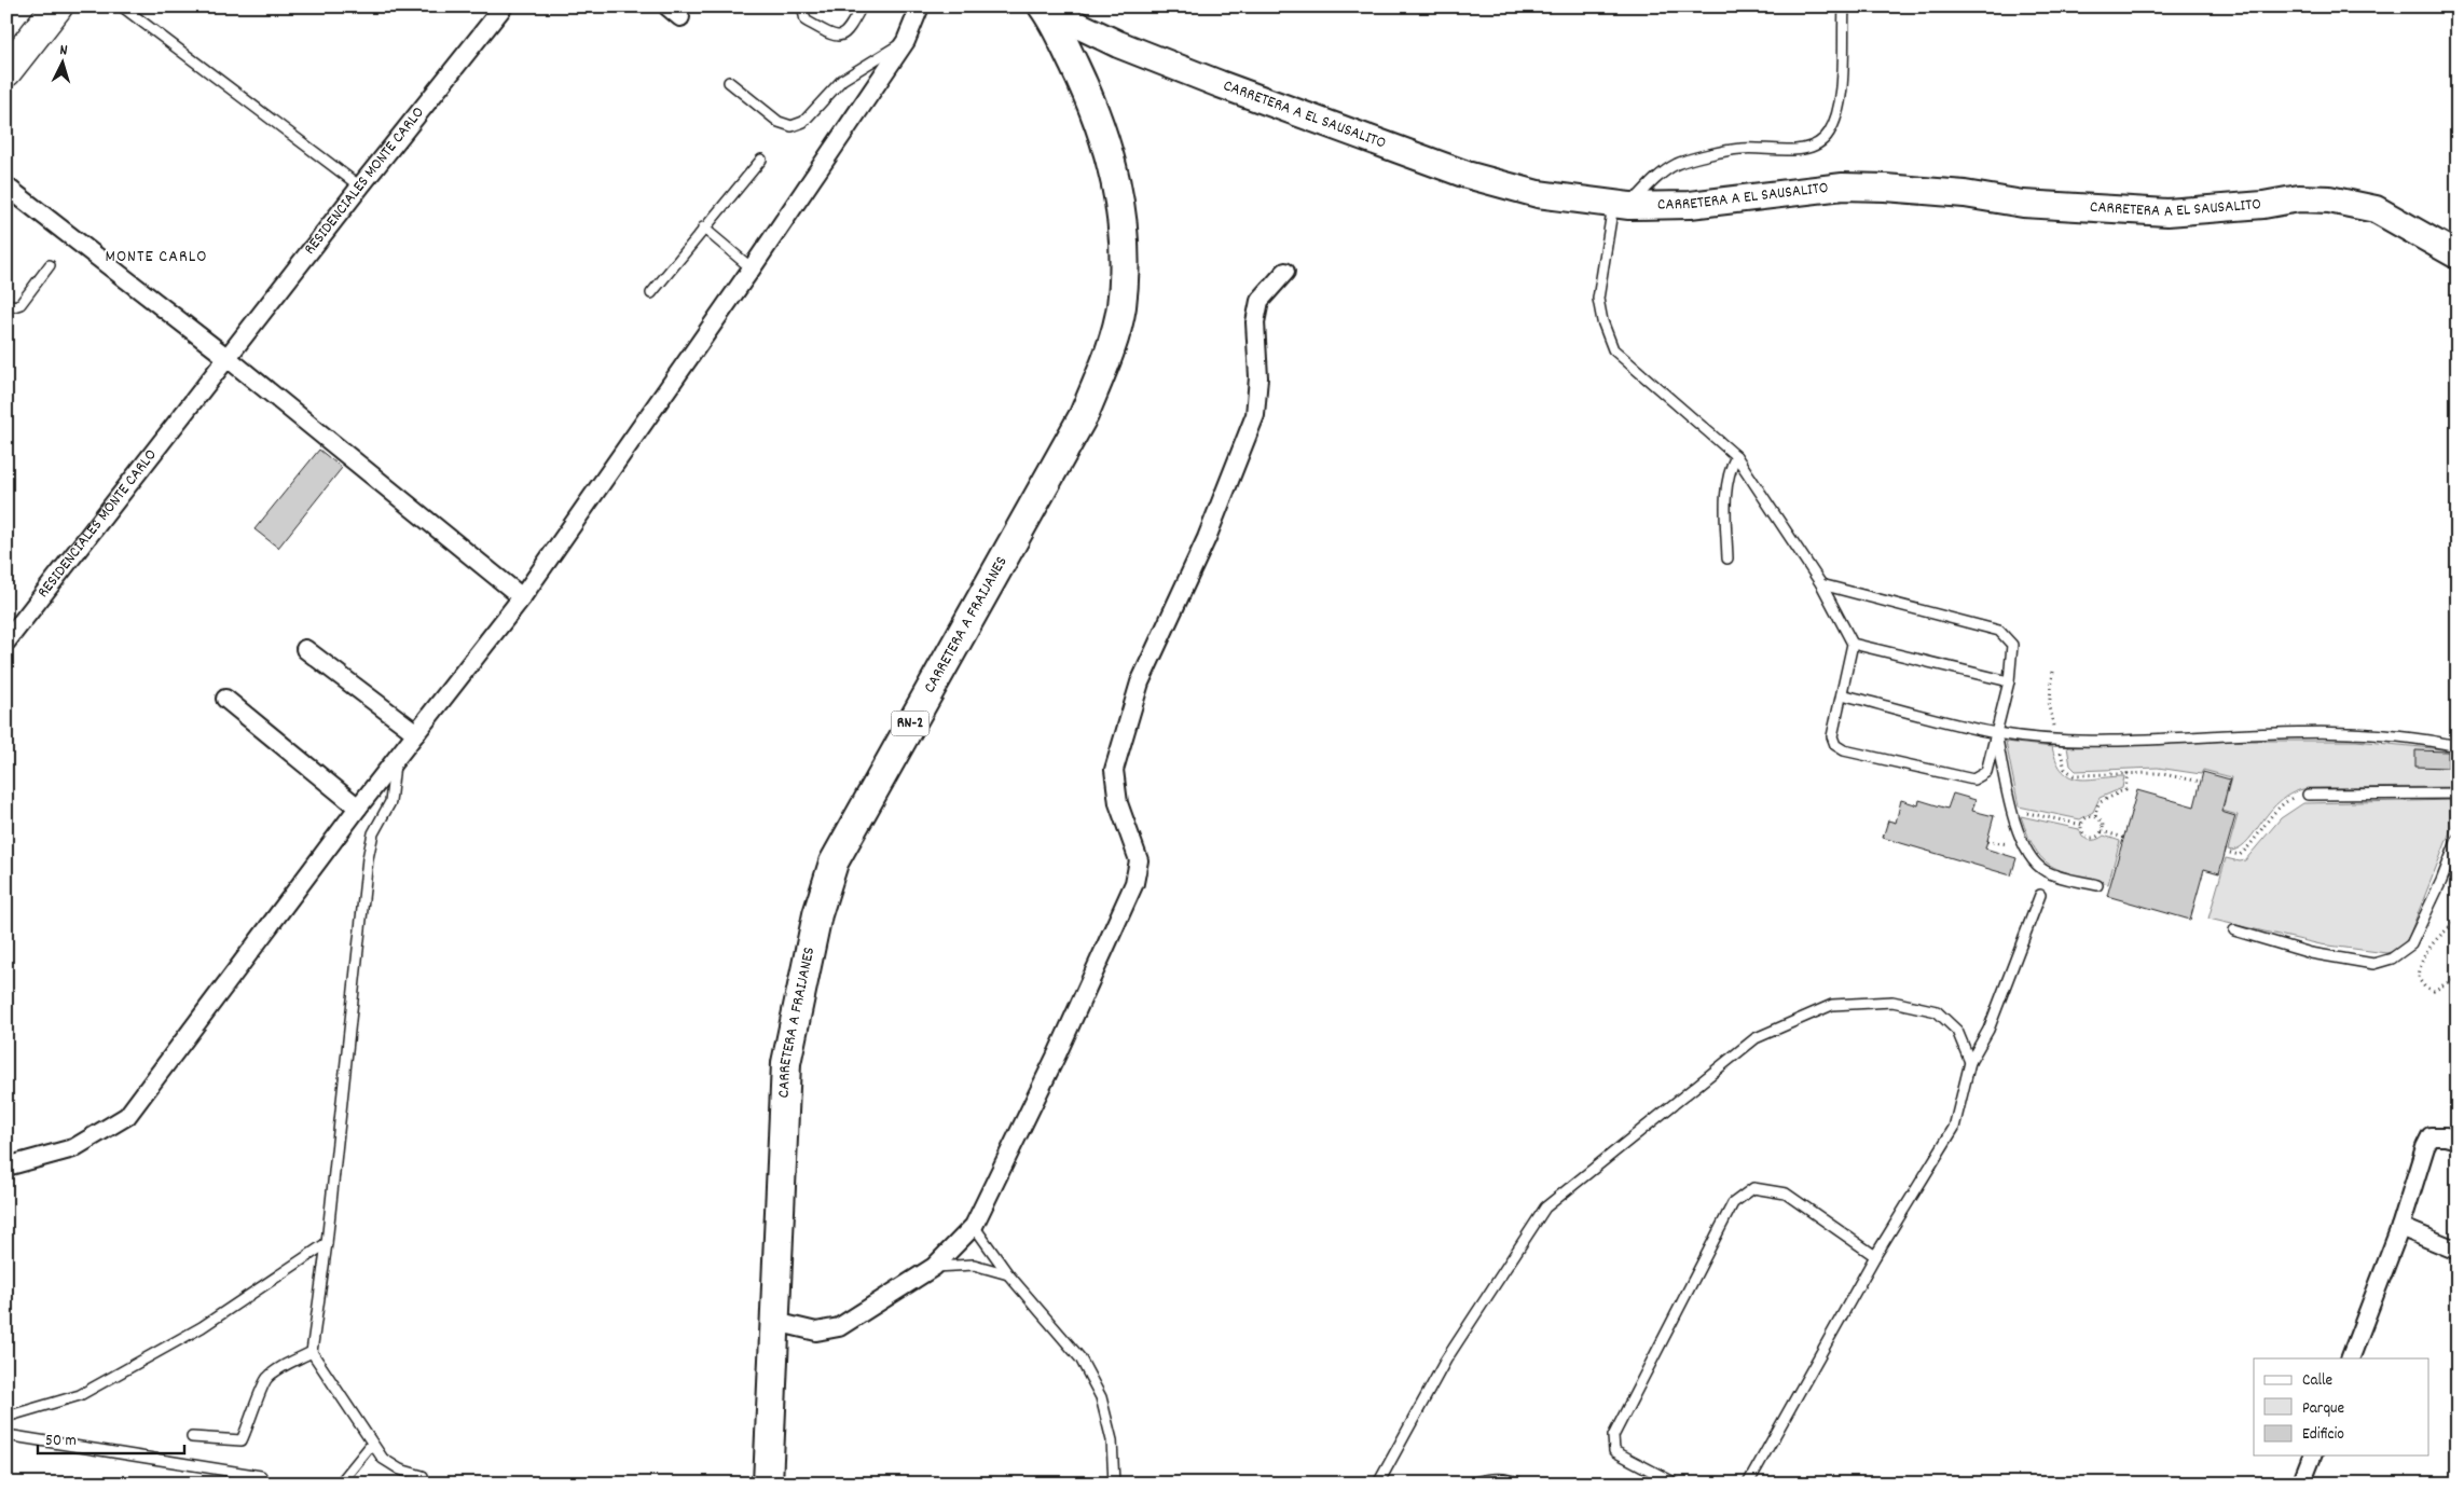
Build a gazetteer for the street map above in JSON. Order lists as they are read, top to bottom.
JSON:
{
  "streets": {
    "main road": ["CARRETERA A FRAIJANES", "RN-2"],
    "street": ["CARRETERA A EL SAUSALITO", "RESIDENCIALES MONTE CARLO"]
  },
  "crossings": [
    ["CARRETERA A EL SAUSALITO", "CARRETERA A FRAIJANES"]
  ],
  "districts": ["MONTE CARLO"],
  "legend": ["Calle", "Parque", "Edificio"],
  "scale_bar": "50 m",
  "north": "top"
}
